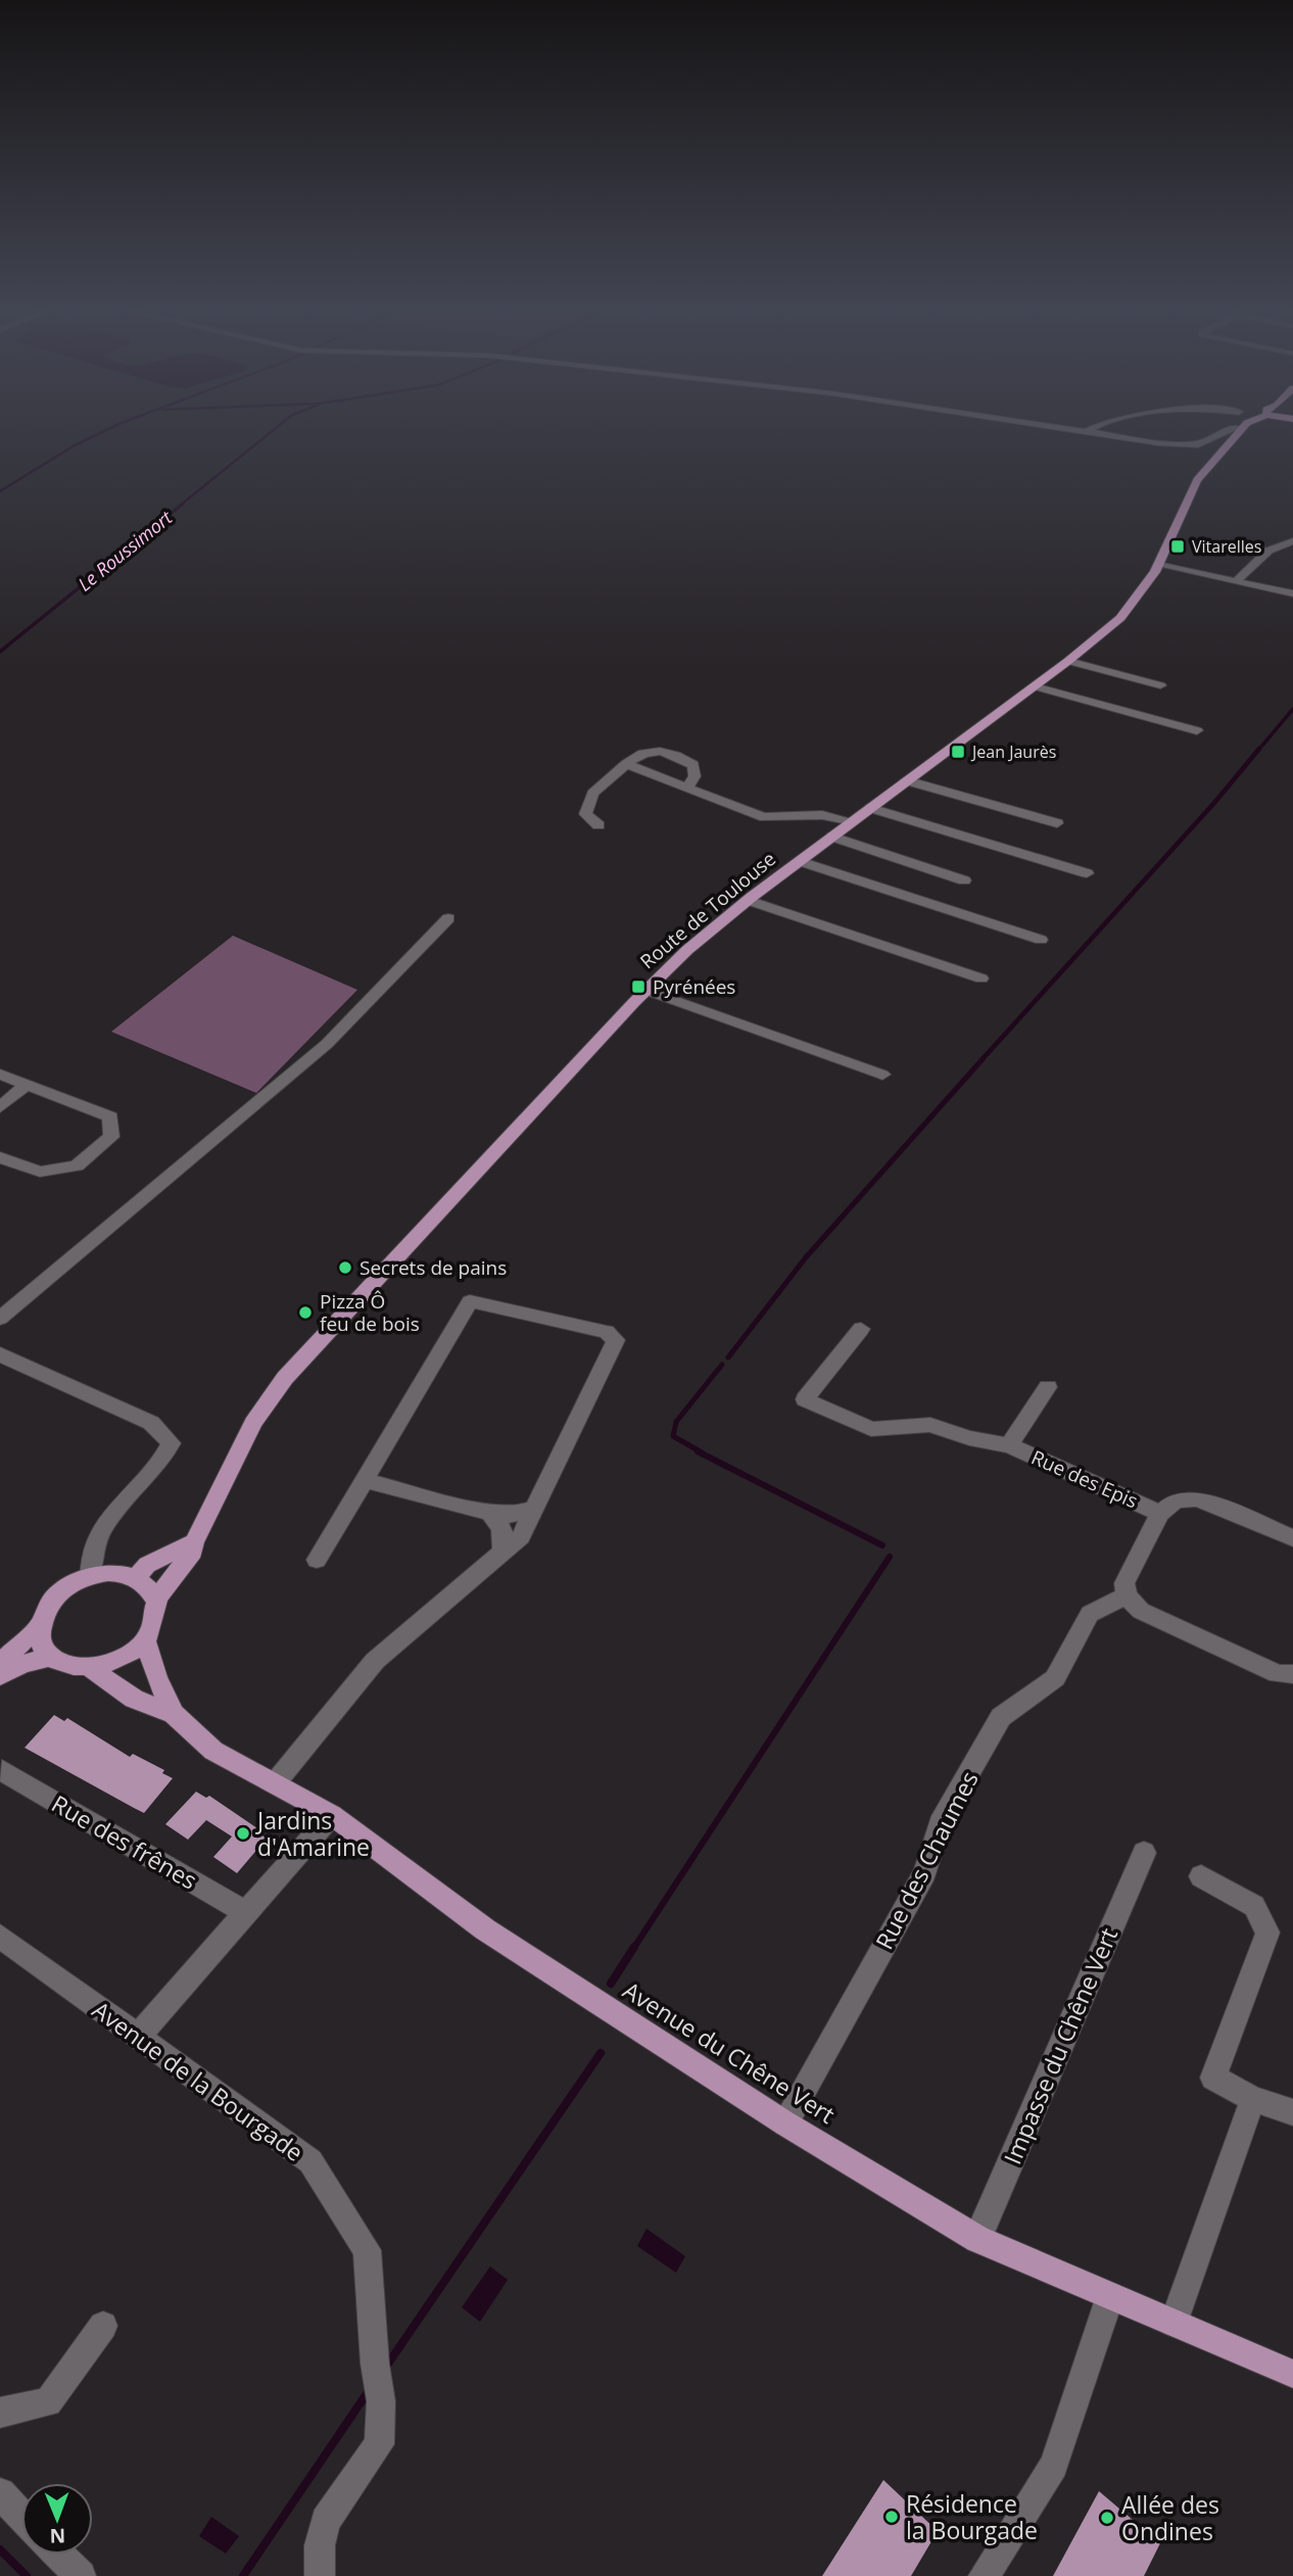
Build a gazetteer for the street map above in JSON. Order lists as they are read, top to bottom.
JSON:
{
  "streets": {
    "main road": ["Route de Toulouse", "Avenue du Chêne Vert"],
    "street": [
      "Rue des Epis",
      "Rue des frênes",
      "Rue des Chaumes",
      "Impasse du Chêne Vert",
      "Avenue de la Bourgade"
    ]
  },
  "crossings": [
    ["Route de Toulouse", "Avenue du Chêne Vert"],
    ["Rue des Chaumes", "Avenue du Chêne Vert"],
    ["Impasse du Chêne Vert", "Avenue du Chêne Vert"]
  ],
  "water": ["Le Roussimort"],
  "places": {
    "transit": ["Vitarelles", "Jean Jaurès", "Pyrénées"],
    "other": [
      "Secrets de pains",
      "Pizza Ô feu de bois",
      "Jardins d'Amarine",
      "Résidence la Bourgade",
      "Allée des Ondines"
    ]
  },
  "north": "bottom"
}
